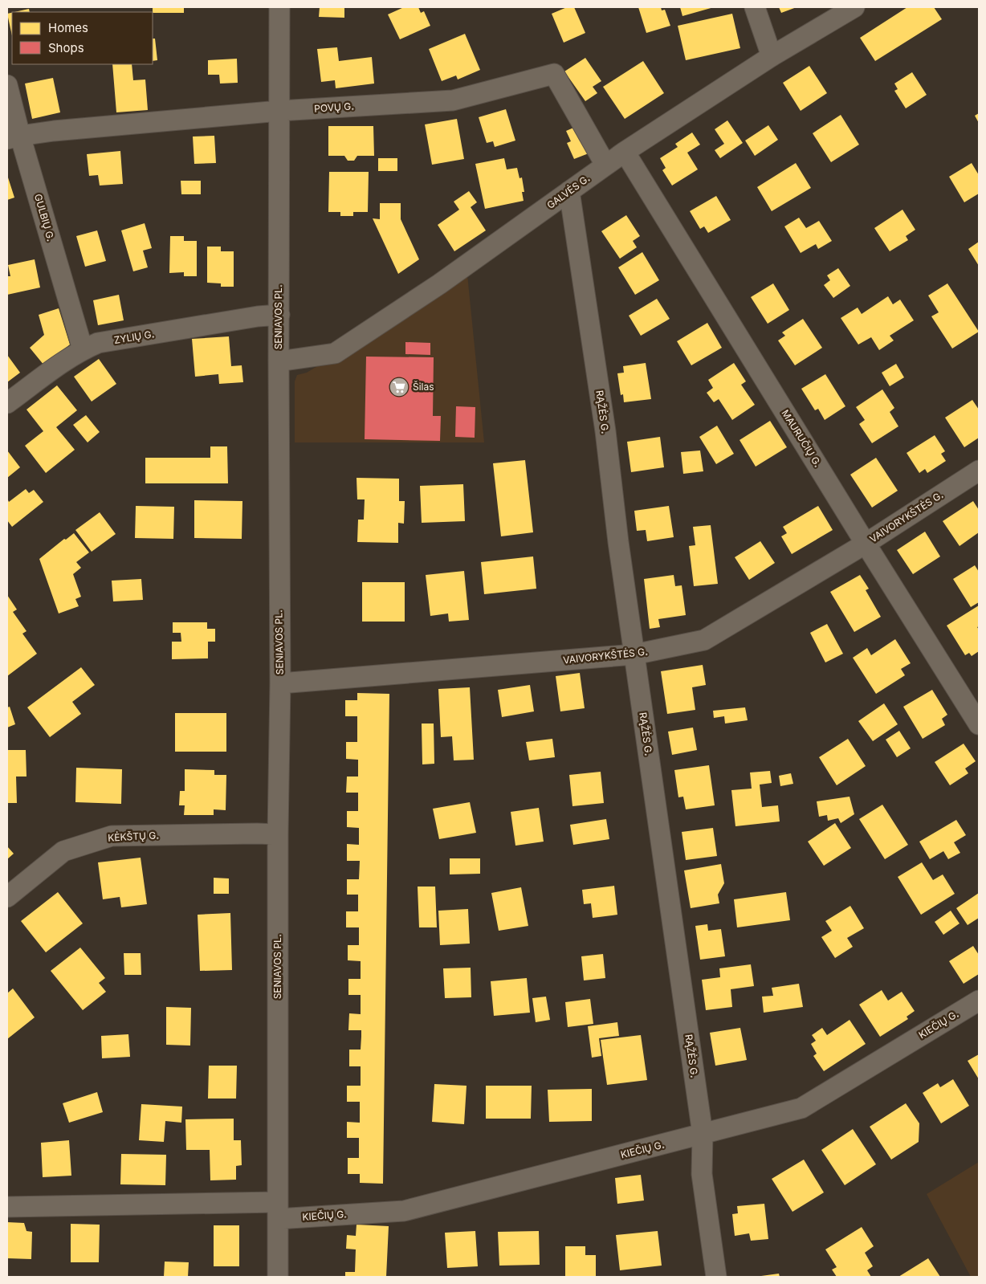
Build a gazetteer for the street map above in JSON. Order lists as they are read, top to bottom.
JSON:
{
  "streets": {
    "street": [
      "POVŲ G.",
      "GALVĖS G.",
      "GULBIŲ G.",
      "SENIAVOS PL.",
      "ZYLIŲ G.",
      "RĄŽĖS G.",
      "MAURUČIŲ G.",
      "VAIVORYKŠTĖS G.",
      "KĖKŠTŲ G.",
      "KIEČIŲ G."
    ]
  },
  "crossings": [
    ["POVŲ G.", "GALVĖS G."],
    ["POVŲ G.", "GULBIŲ G."],
    ["POVŲ G.", "SENIAVOS PL."],
    ["GALVĖS G.", "SENIAVOS PL."],
    ["GALVĖS G.", "RĄŽĖS G."],
    ["GALVĖS G.", "MAURUČIŲ G."],
    ["GULBIŲ G.", "ZYLIŲ G."],
    ["SENIAVOS PL.", "ZYLIŲ G."],
    ["SENIAVOS PL.", "VAIVORYKŠTĖS G."],
    ["SENIAVOS PL.", "KĖKŠTŲ G."],
    ["SENIAVOS PL.", "KIEČIŲ G."],
    ["RĄŽĖS G.", "VAIVORYKŠTĖS G."],
    ["RĄŽĖS G.", "KIEČIŲ G."],
    ["MAURUČIŲ G.", "VAIVORYKŠTĖS G."]
  ],
  "places": {
    "supermarket": ["Šilas"]
  },
  "legend": ["Homes", "Shops"]
}
